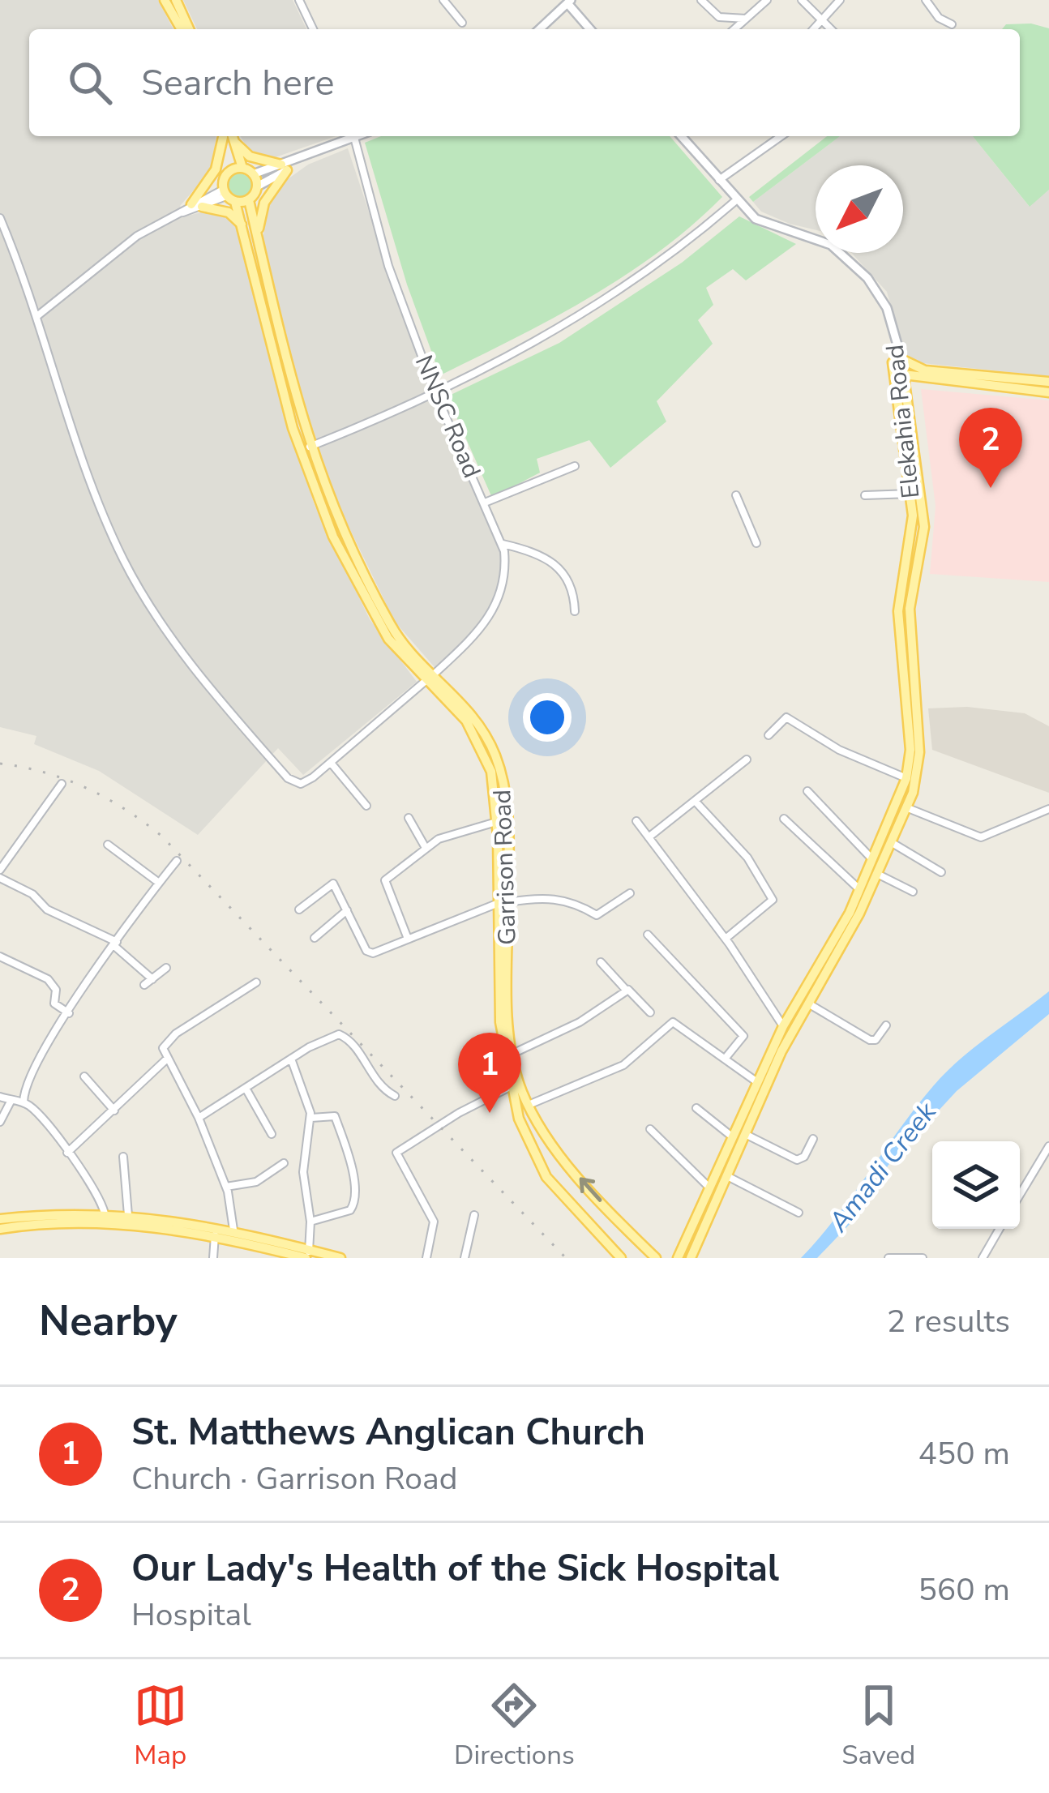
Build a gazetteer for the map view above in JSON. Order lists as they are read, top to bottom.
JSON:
{
  "streets": {
    "main road": ["Elekahia Road", "Garrison Road"],
    "street": ["NNSC Road"]
  },
  "crossings": [
    ["NNSC Road", "Garrison Road"]
  ],
  "water": ["Amadi Creek"],
  "north": "bottom left",
  "page": {
    "search": "Search here",
    "pins": ["2", "1"],
    "heading": ["Nearby", "2 results"],
    "list": [
      {
        "mark": "1",
        "name": "St. Matthews Anglican Church",
        "note": "Church · Garrison Road",
        "value": "450 m"
      },
      {
        "mark": "2",
        "name": "Our Lady's Health of the Sick Hospital",
        "note": "Hospital",
        "value": "560 m"
      }
    ],
    "nav": ["Map", "Directions", "Saved"]
  }
}
